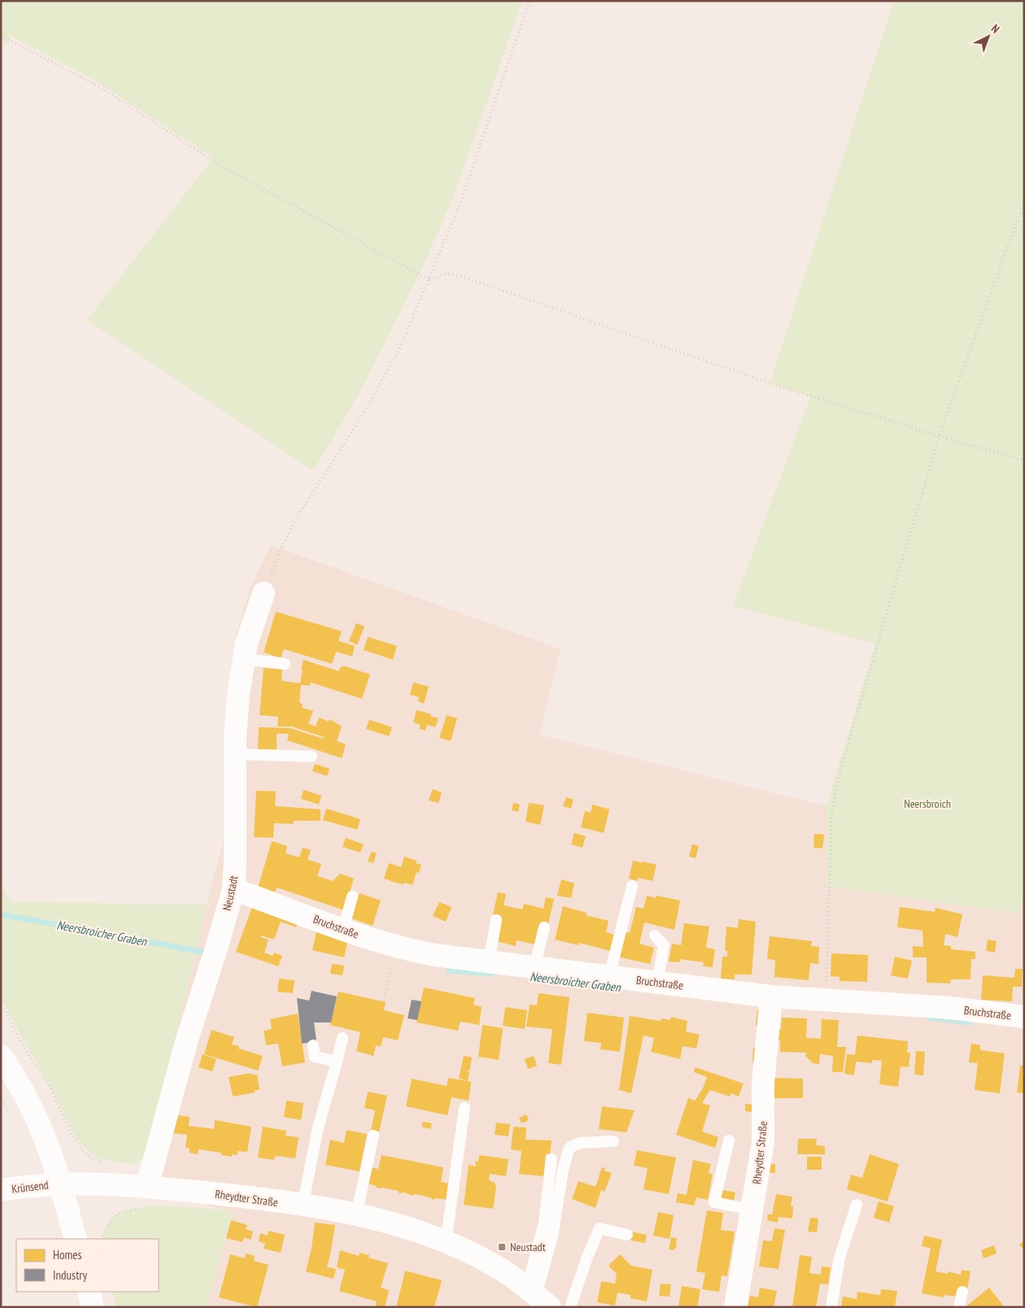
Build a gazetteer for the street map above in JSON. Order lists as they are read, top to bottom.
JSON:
{
  "streets": {
    "street": [
      "Neustadt",
      "Bruchstraße",
      "Rheydter Straße",
      "Krünsend"
    ]
  },
  "crossings": [
    ["Neustadt", "Bruchstraße"],
    ["Neustadt", "Rheydter Straße"],
    ["Bruchstraße", "Rheydter Straße"],
    ["Rheydter Straße", "Krünsend"]
  ],
  "water": ["Neersbroicher Graben"],
  "parks": ["Neersbroich"],
  "places": {
    "transit": ["Neustadt"]
  },
  "legend": ["Homes", "Industry"],
  "north": "top right"
}
